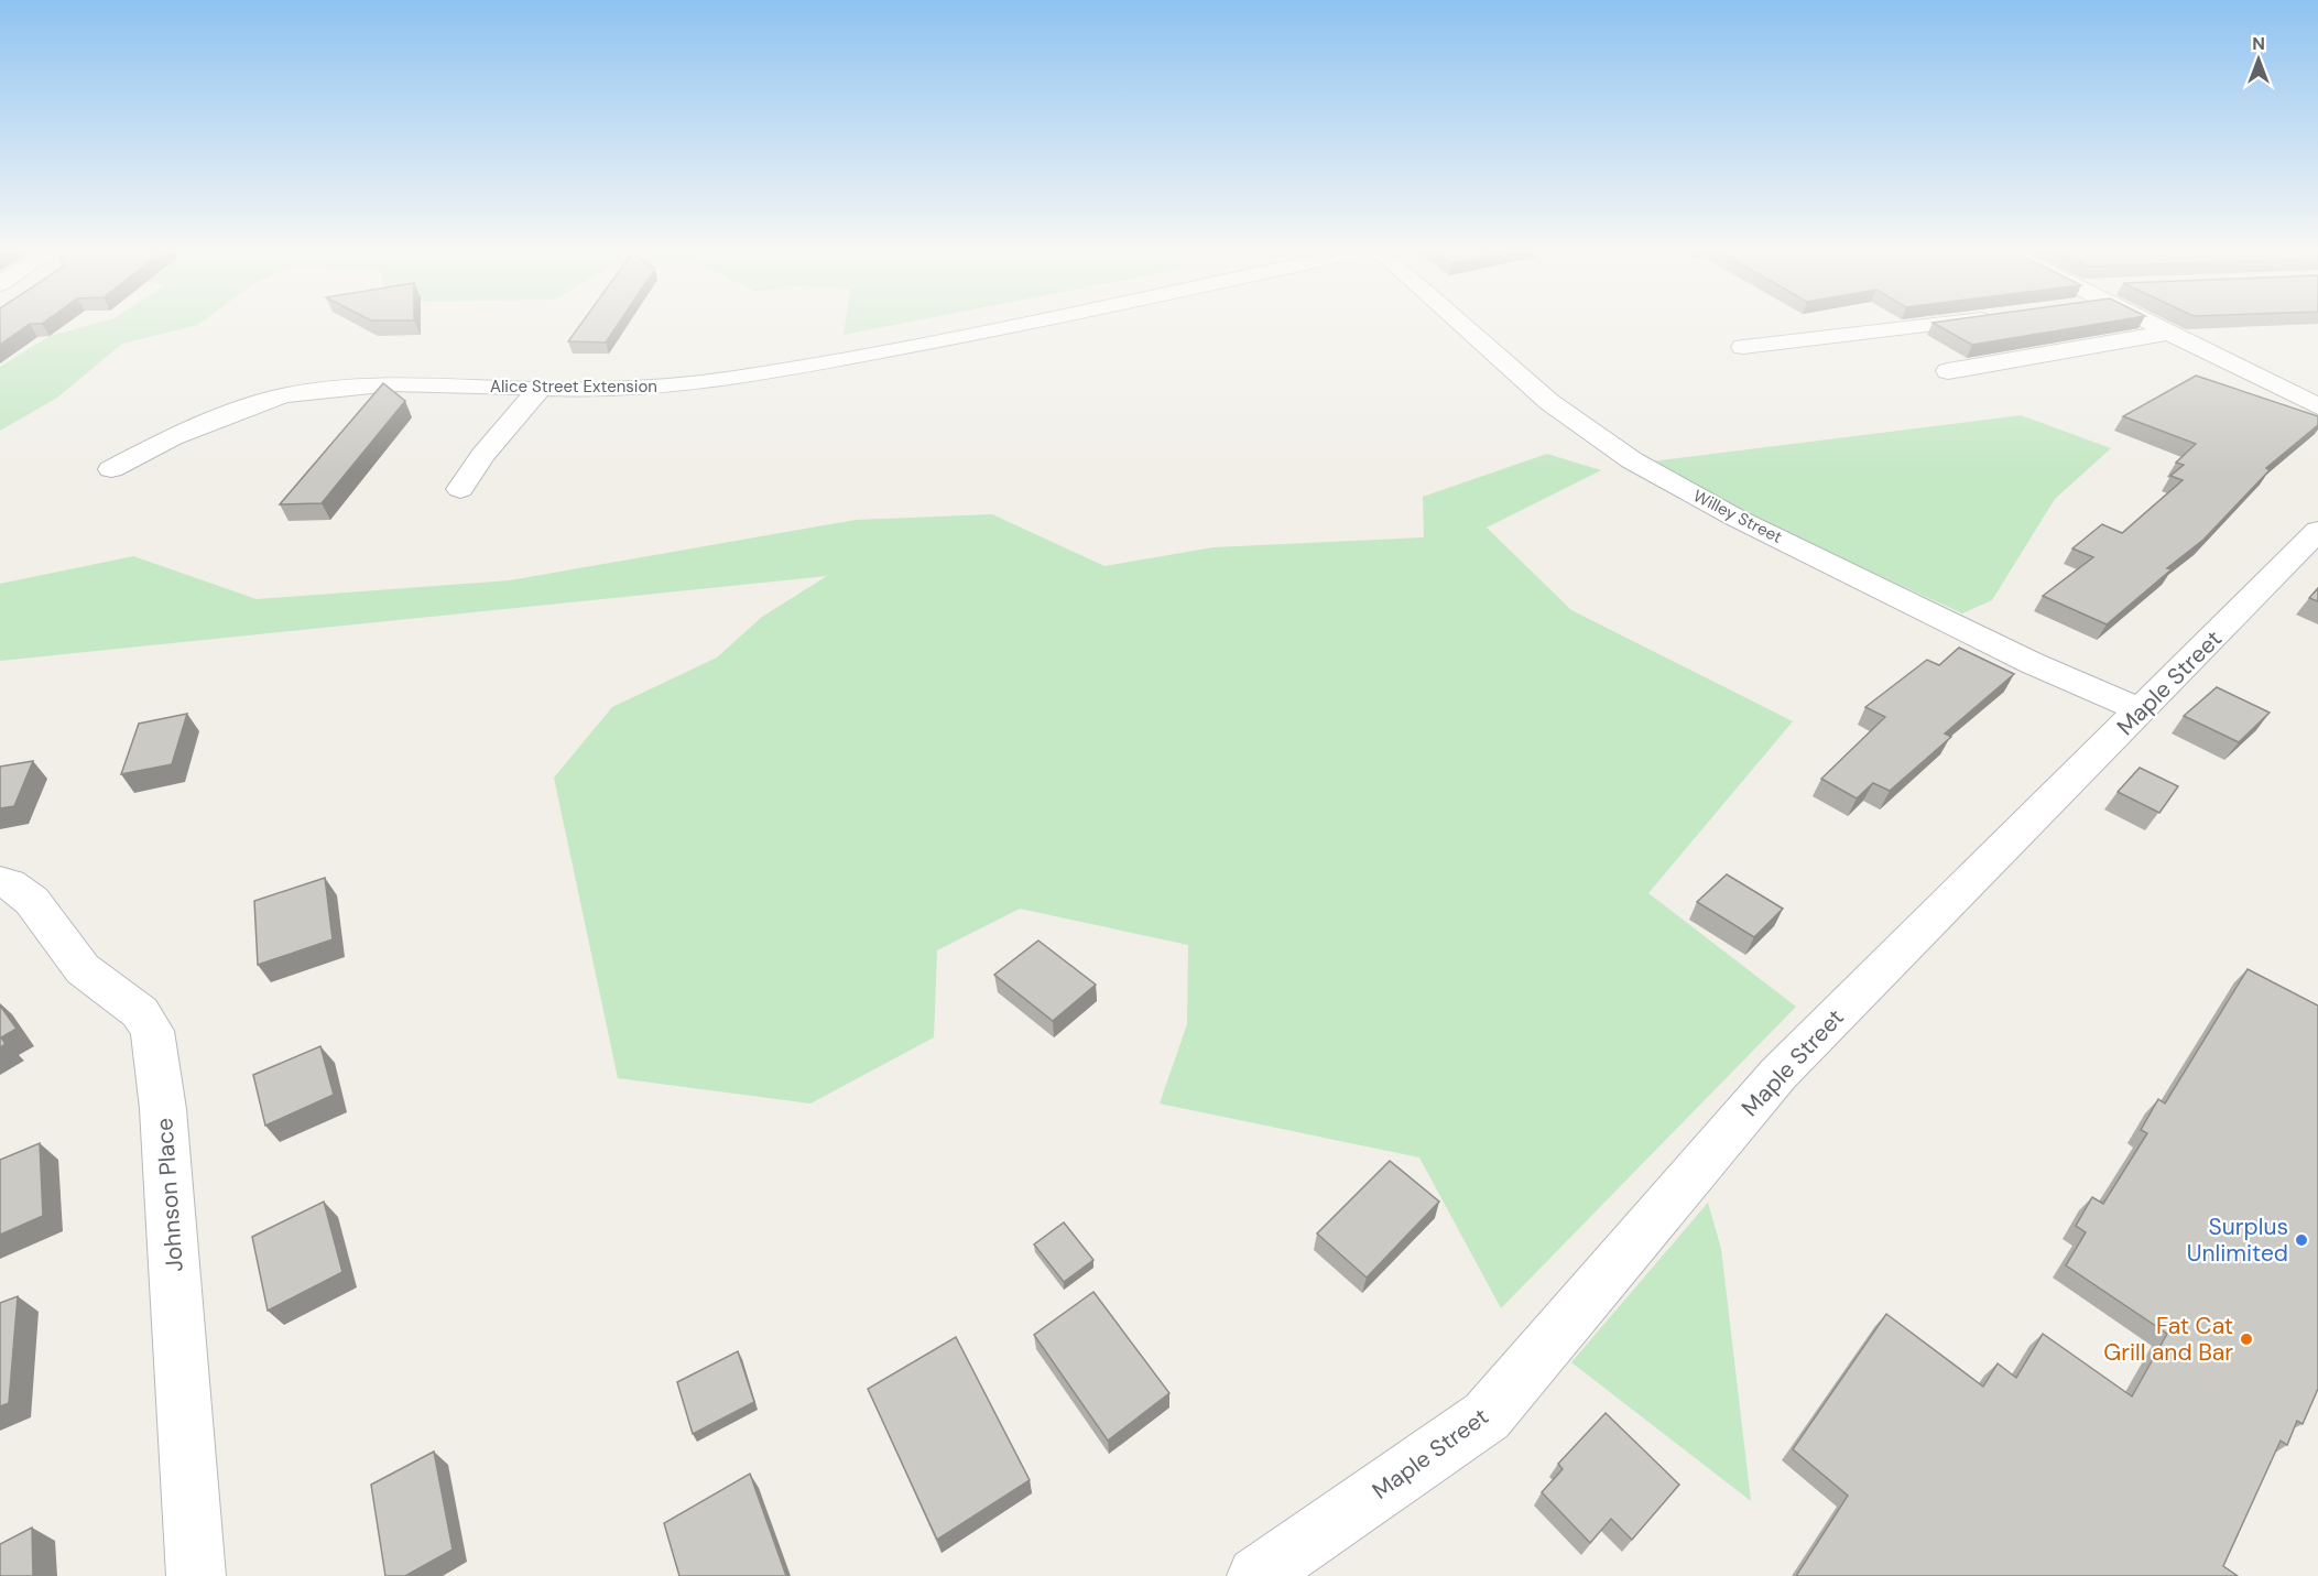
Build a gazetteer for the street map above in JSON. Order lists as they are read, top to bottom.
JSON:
{
  "streets": {
    "street": [
      "Alice Street Extension",
      "Willey Street",
      "Maple Street",
      "Johnson Place"
    ]
  },
  "crossings": [
    ["Willey Street", "Maple Street"]
  ],
  "places": ["Surplus Unlimited", "Fat Cat Grill and Bar"],
  "north": "top"
}
